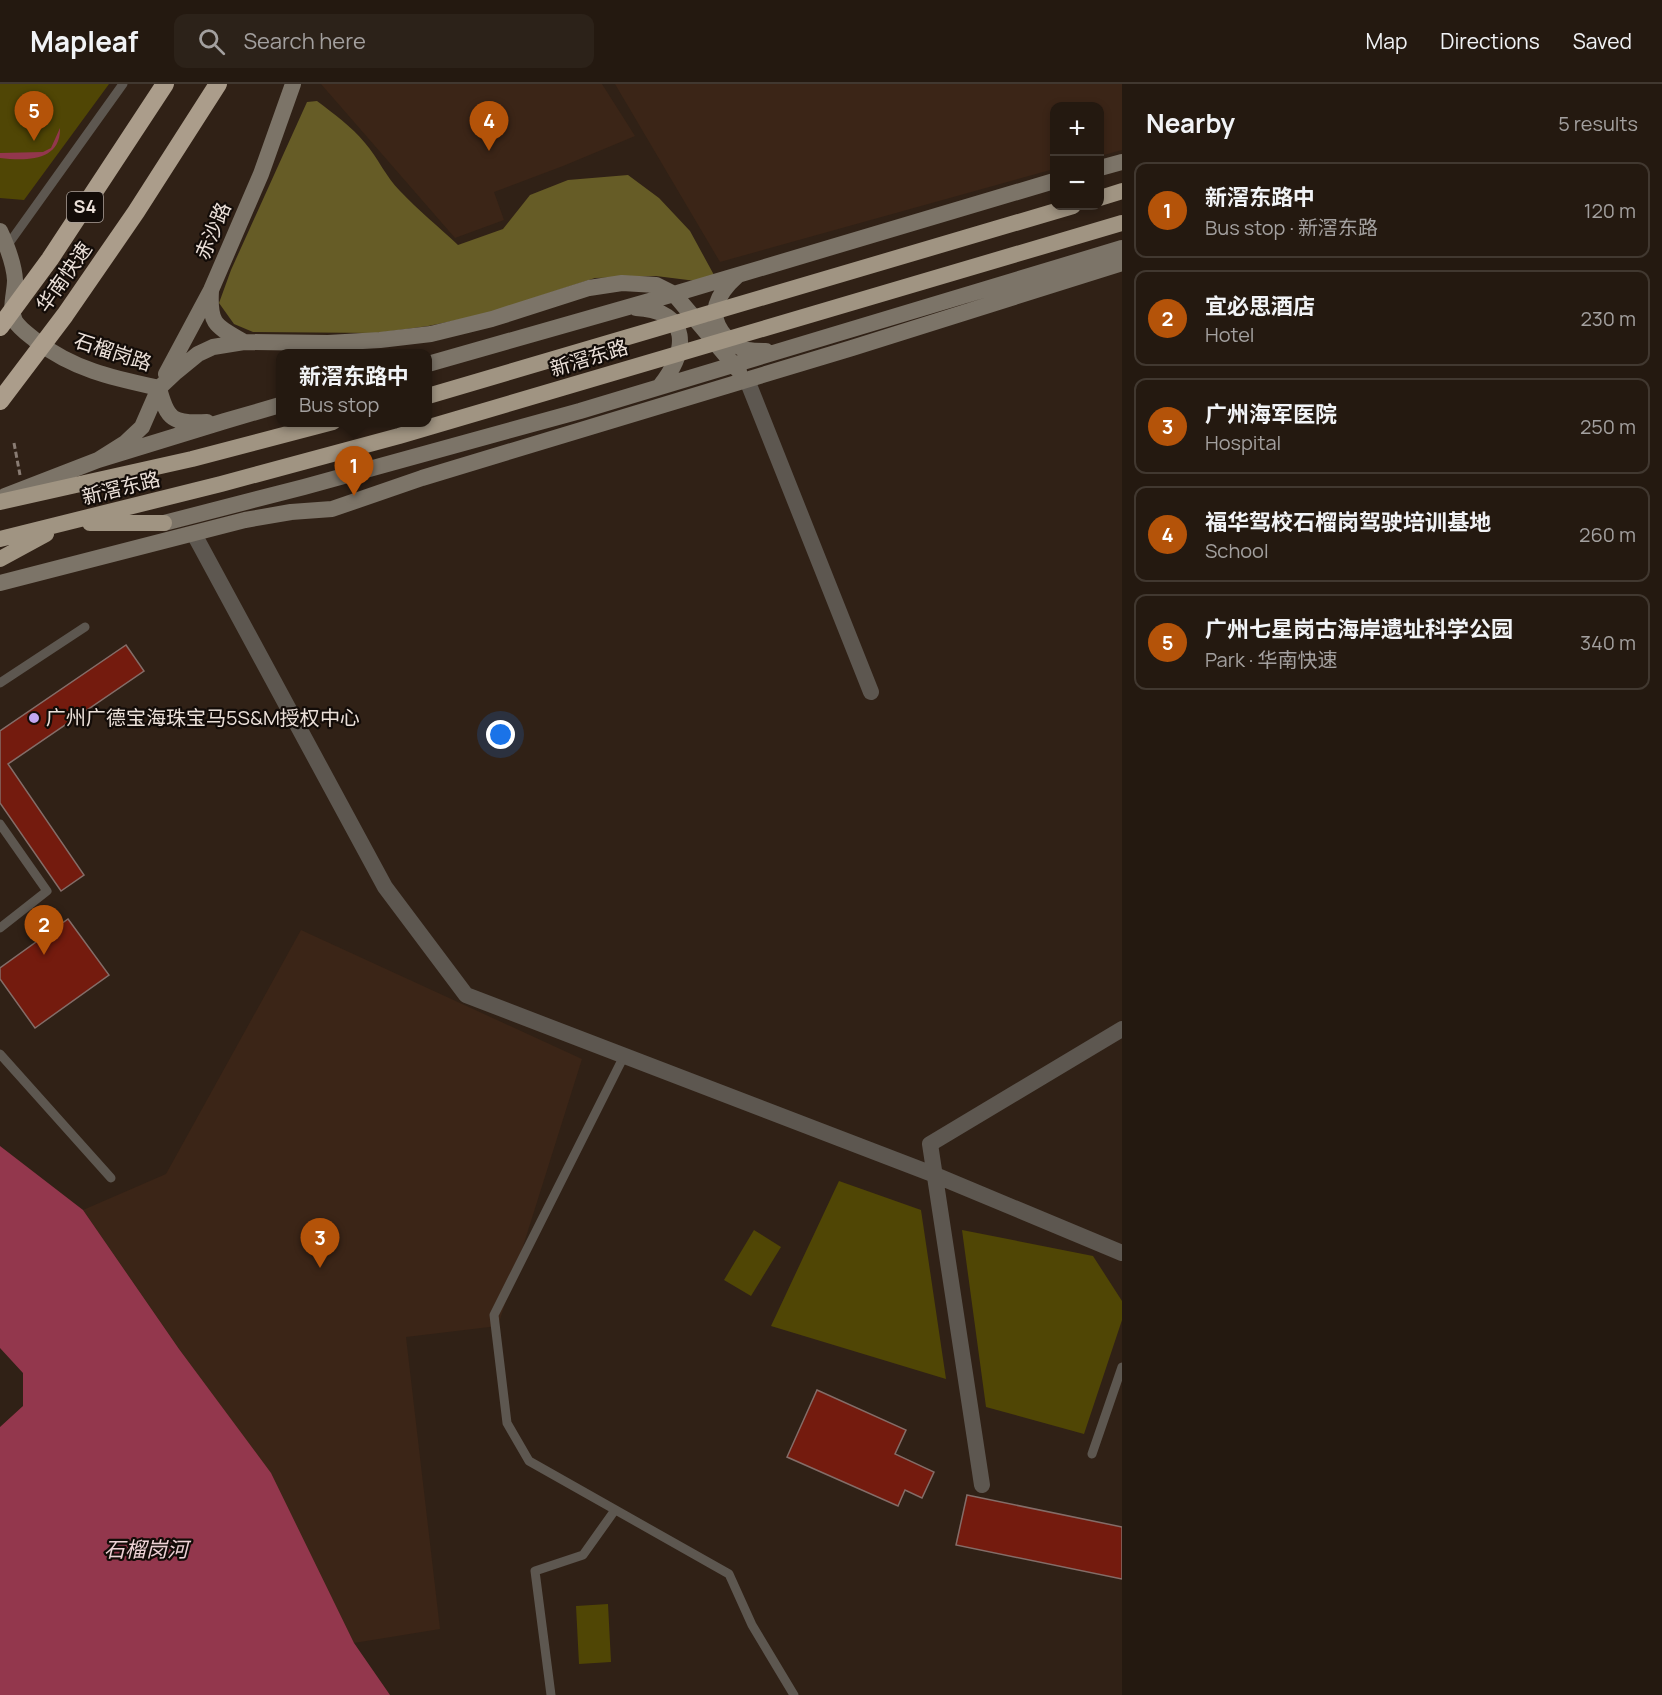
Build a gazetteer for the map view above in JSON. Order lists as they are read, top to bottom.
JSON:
{
  "streets": {
    "highway": ["S4", "华南快速", "新滘东路"],
    "main road": ["赤沙路", "石榴岗路"]
  },
  "crossings": [
    ["赤沙路", "石榴岗路"]
  ],
  "water": ["石榴岗河"],
  "places": ["广州广德宝海珠宝马5S&M授权中心"],
  "page": {
    "header": "Mapleaf",
    "search": "Search here",
    "nav": ["Map", "Directions", "Saved"],
    "heading": ["Nearby", "5 results"],
    "pins": [
      "5",
      "4",
      "1",
      "2",
      "3"
    ],
    "map_buttons": ["+", "−"],
    "list": [
      {
        "mark": "1",
        "name": "新滘东路中",
        "note": "Bus stop · 新滘东路",
        "value": "120 m"
      },
      {
        "mark": "2",
        "name": "宜必思酒店",
        "note": "Hotel",
        "value": "230 m"
      },
      {
        "mark": "3",
        "name": "广州海军医院",
        "note": "Hospital",
        "value": "250 m"
      },
      {
        "mark": "4",
        "name": "福华驾校石榴岗驾驶培训基地",
        "note": "School",
        "value": "260 m"
      },
      {
        "mark": "5",
        "name": "广州七星岗古海岸遗址科学公园",
        "note": "Park · 华南快速",
        "value": "340 m"
      }
    ],
    "popup": ["新滘东路中", "Bus stop"]
  }
}
